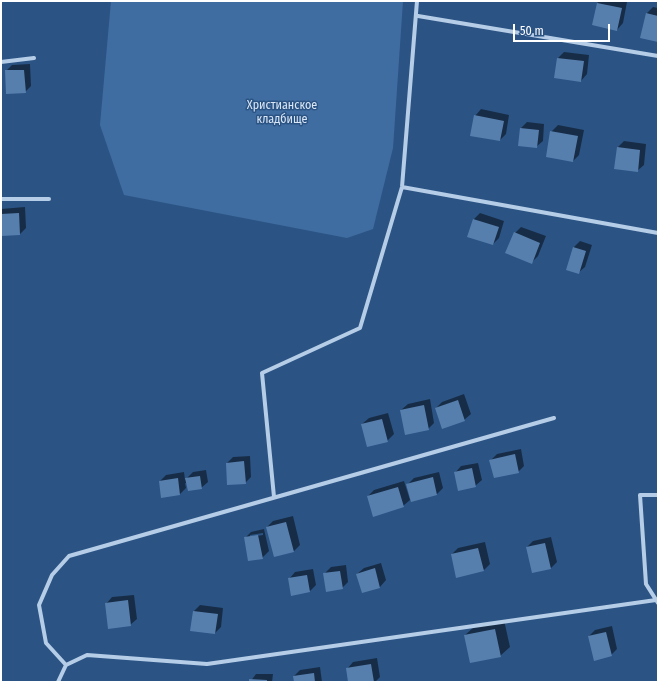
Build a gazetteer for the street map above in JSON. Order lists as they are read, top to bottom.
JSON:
{
  "parks": ["Христианское кладбище"],
  "scale_bar": "50 m"
}
